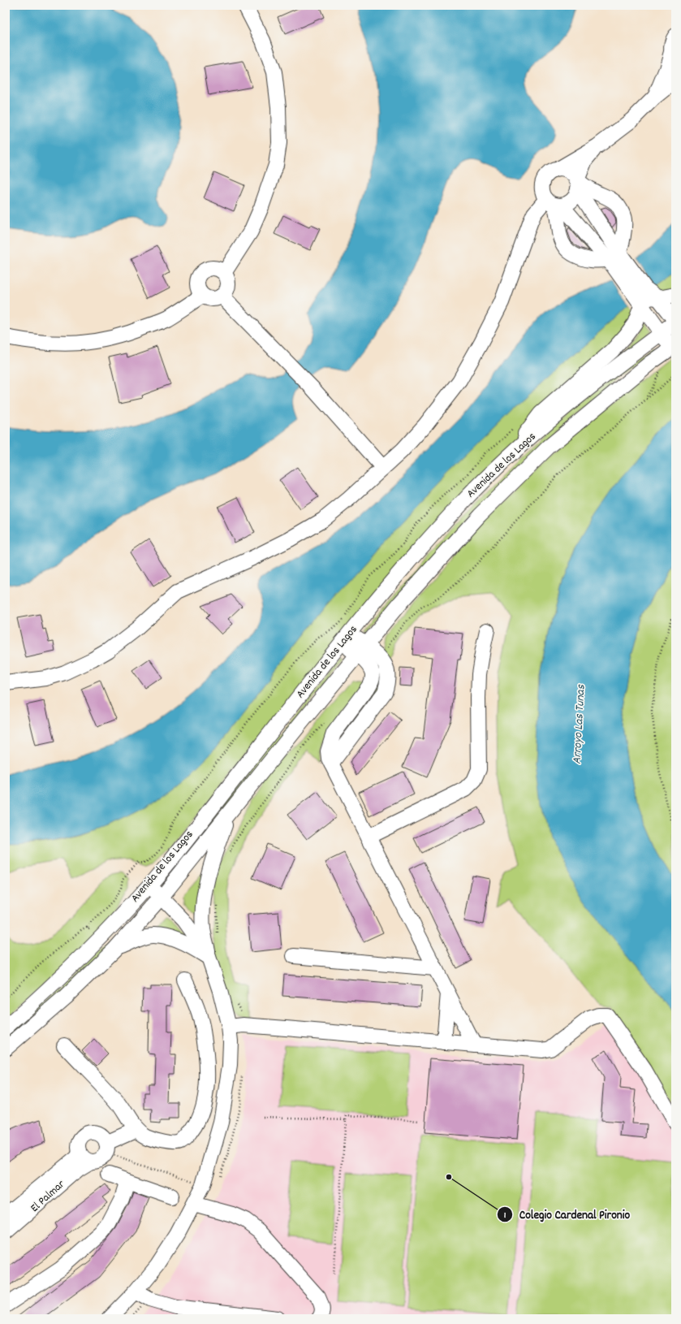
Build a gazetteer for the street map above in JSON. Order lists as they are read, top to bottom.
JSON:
{
  "streets": {
    "street": ["Avenida de los Lagos", "El Palmar"]
  },
  "water": ["Arroyo Las Tunas"],
  "places": ["Colegio Cardenal Pironio"]
}
